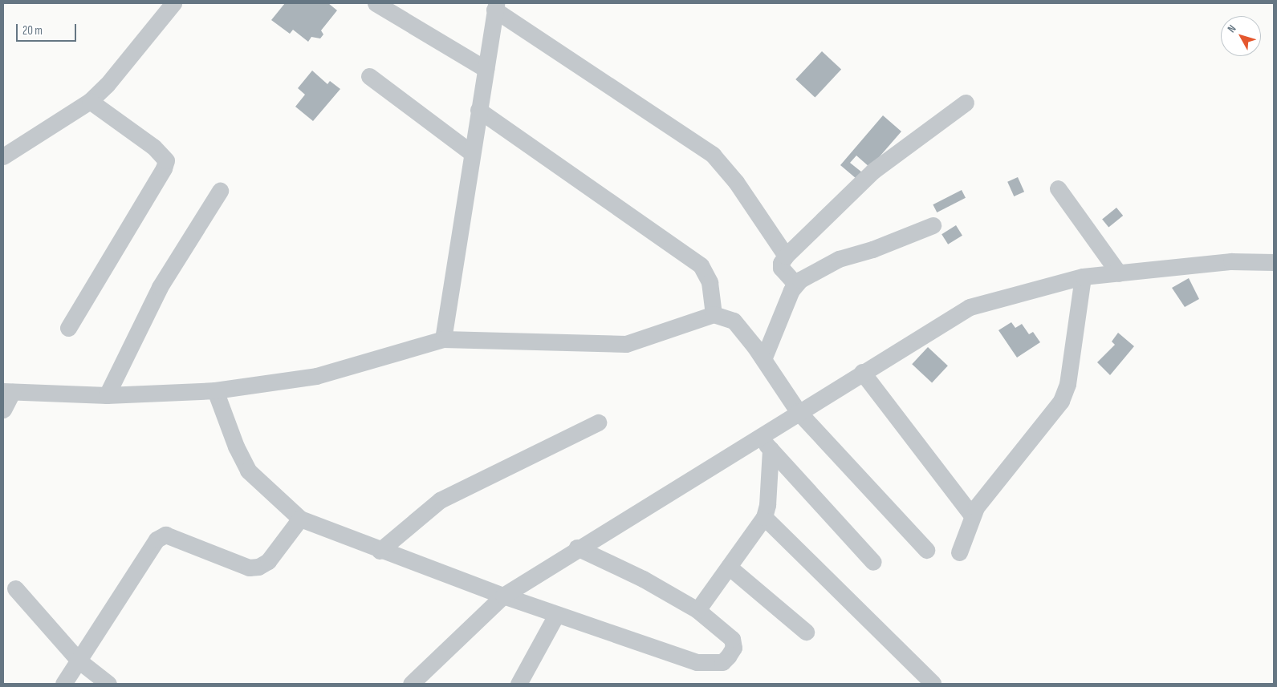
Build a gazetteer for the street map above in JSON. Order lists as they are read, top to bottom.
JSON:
{
  "scale_bar": "20 m",
  "north": "top left"
}
